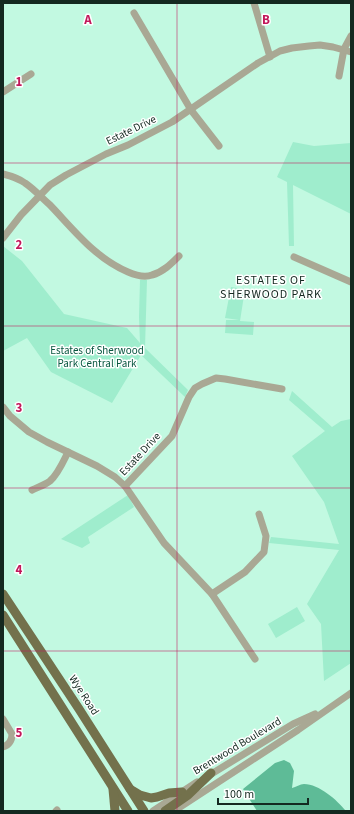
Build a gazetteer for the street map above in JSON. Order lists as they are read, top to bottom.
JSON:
{
  "streets": {
    "main road": ["Wye Road"],
    "street": ["Estate Drive", "Brentwood Boulevard"]
  },
  "districts": ["ESTATES OF SHERWOOD PARK"],
  "parks": ["Estates of Sherwood Park Central Park"],
  "scale_bar": "100 m",
  "grid": {
    "columns": ["A", "B"],
    "rows": [
      "1",
      "2",
      "3",
      "4",
      "5"
    ]
  }
}
